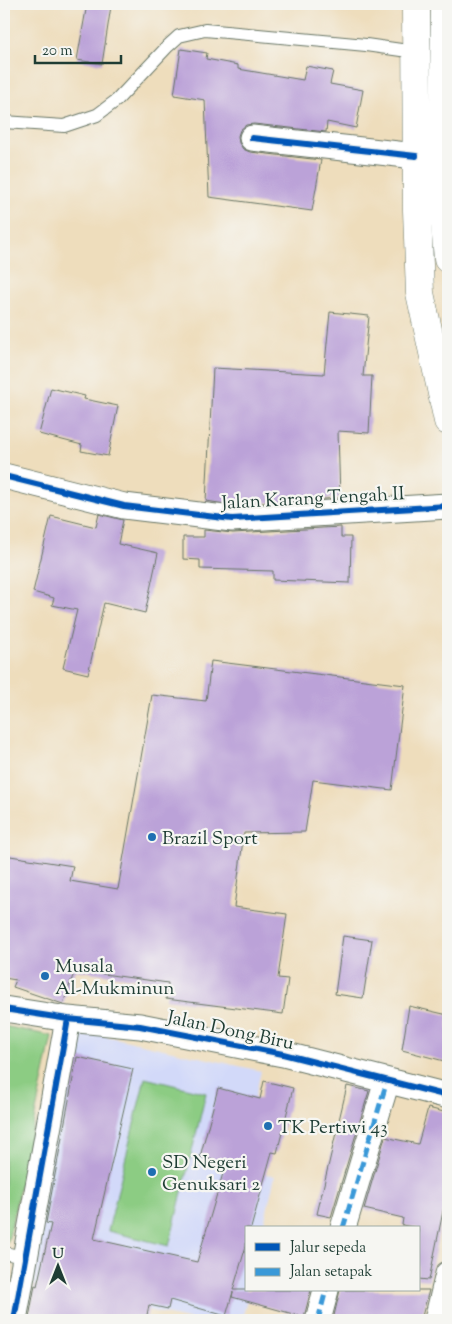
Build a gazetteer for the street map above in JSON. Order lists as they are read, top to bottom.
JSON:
{
  "streets": {
    "street": ["Jalan Karang Tengah II", "Jalan Dong Biru"]
  },
  "places": [
    "Brazil Sport",
    "Musala Al-Mukminun",
    "TK Pertiwi 43",
    "SD Negeri Genuksari 2"
  ],
  "legend": ["Jalur sepeda", "Jalan setapak"],
  "scale_bar": "20 m",
  "north": "top"
}
